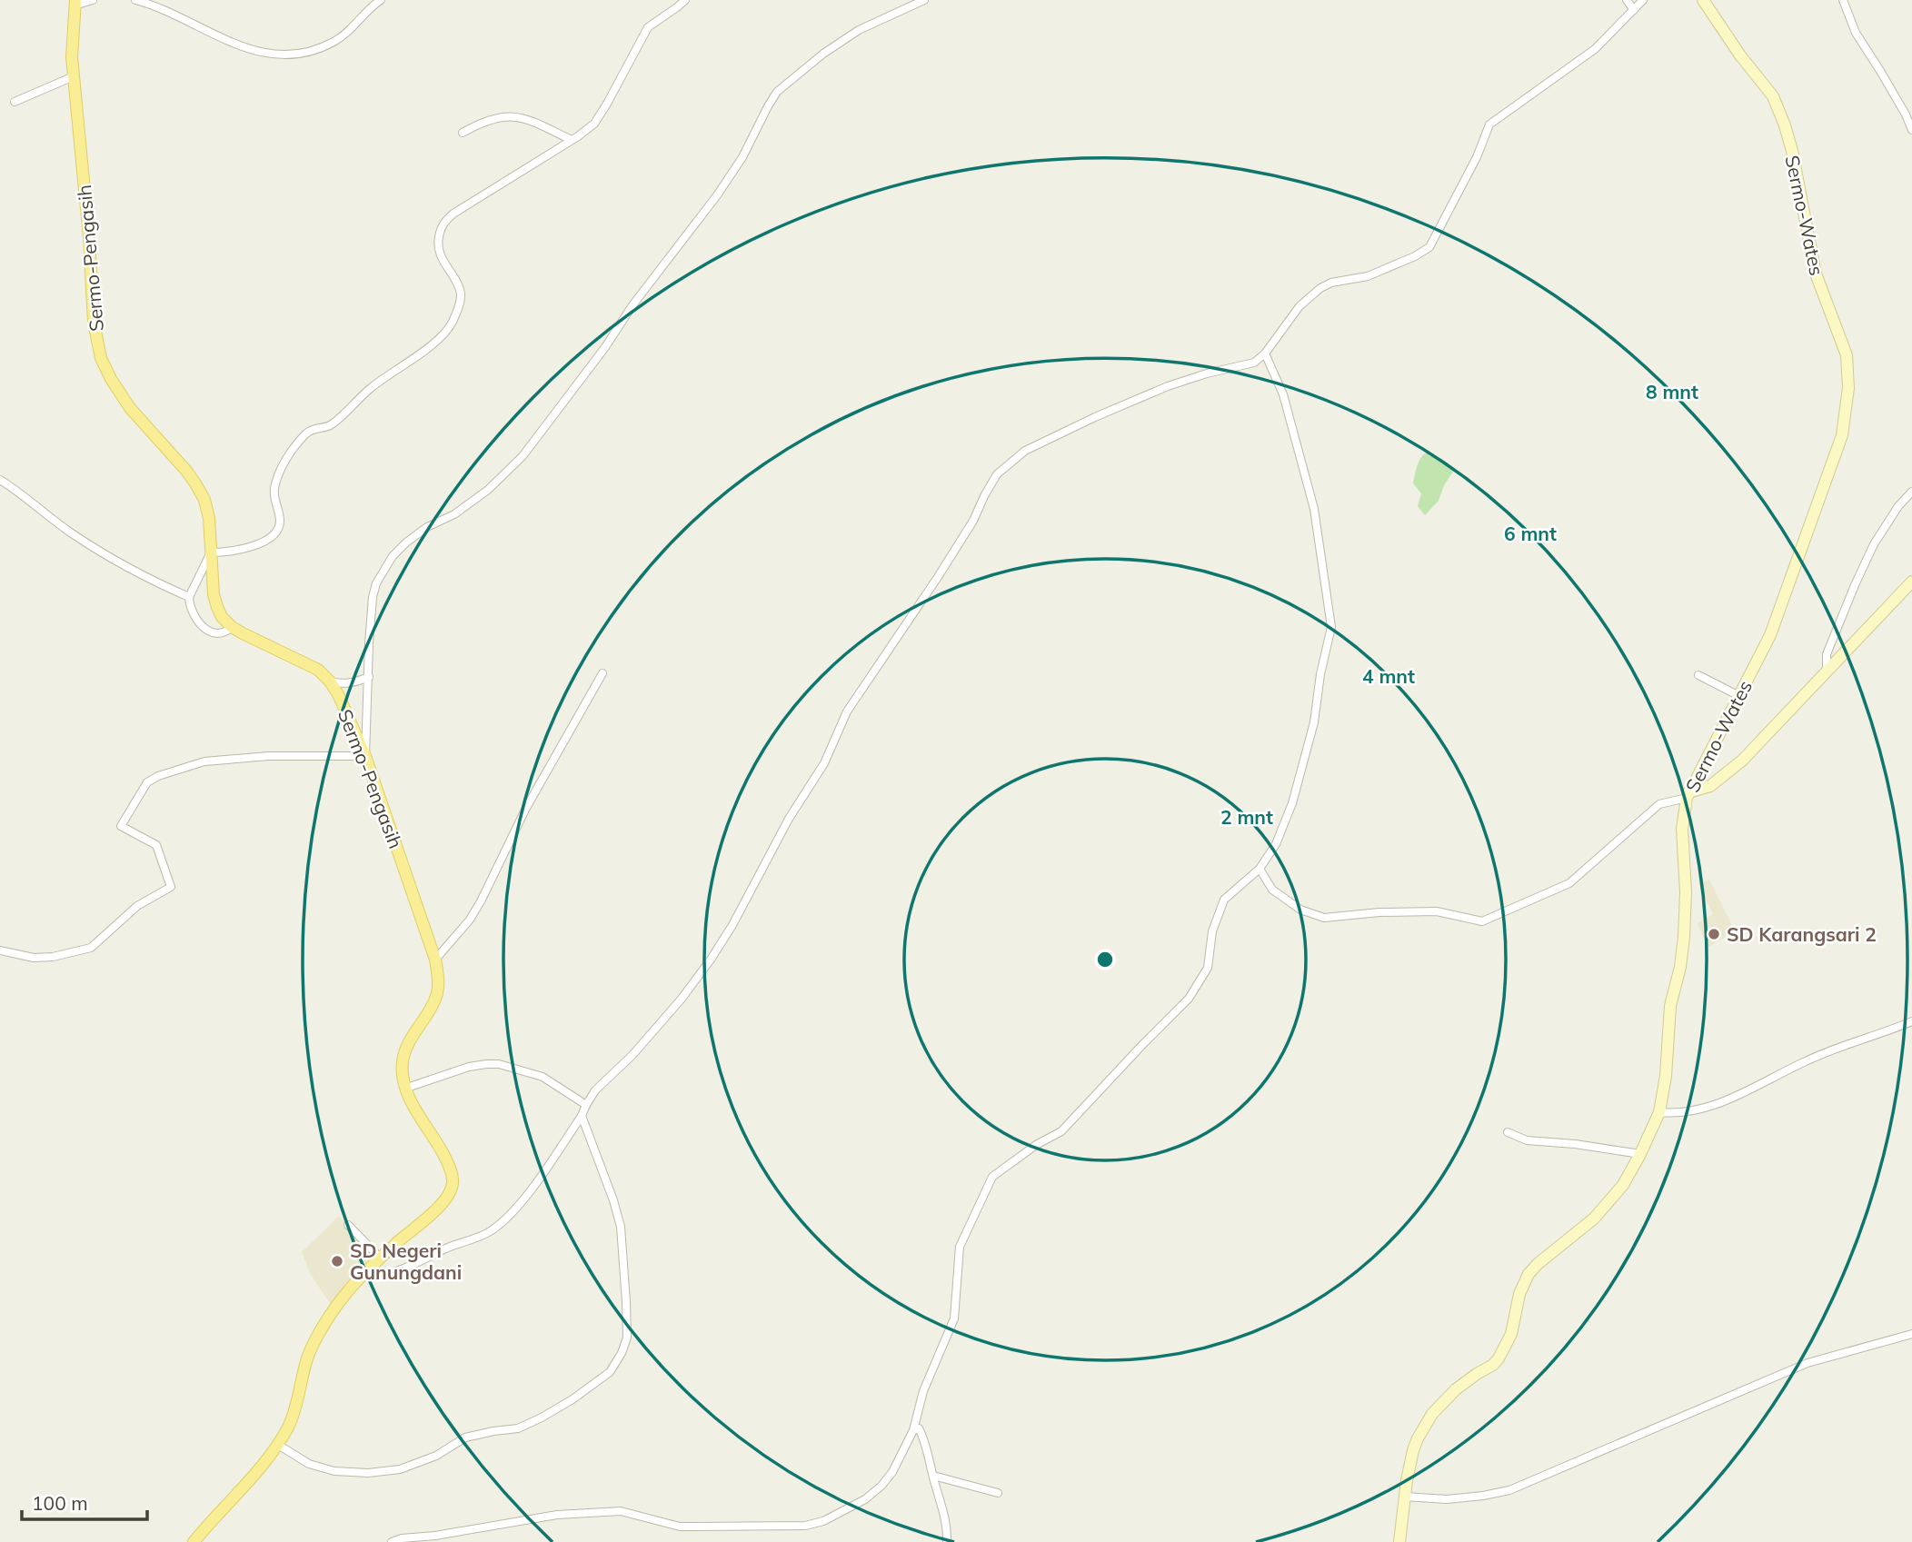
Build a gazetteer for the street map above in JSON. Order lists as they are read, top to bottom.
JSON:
{
  "streets": {
    "main road": ["Sermo-Wates", "Sermo-Pengasih"]
  },
  "places": ["SD Karangsari 2", "SD Negeri Gunungdani"],
  "scale_bar": "100 m",
  "rings": [
    "8 mnt",
    "6 mnt",
    "4 mnt",
    "2 mnt"
  ]
}
